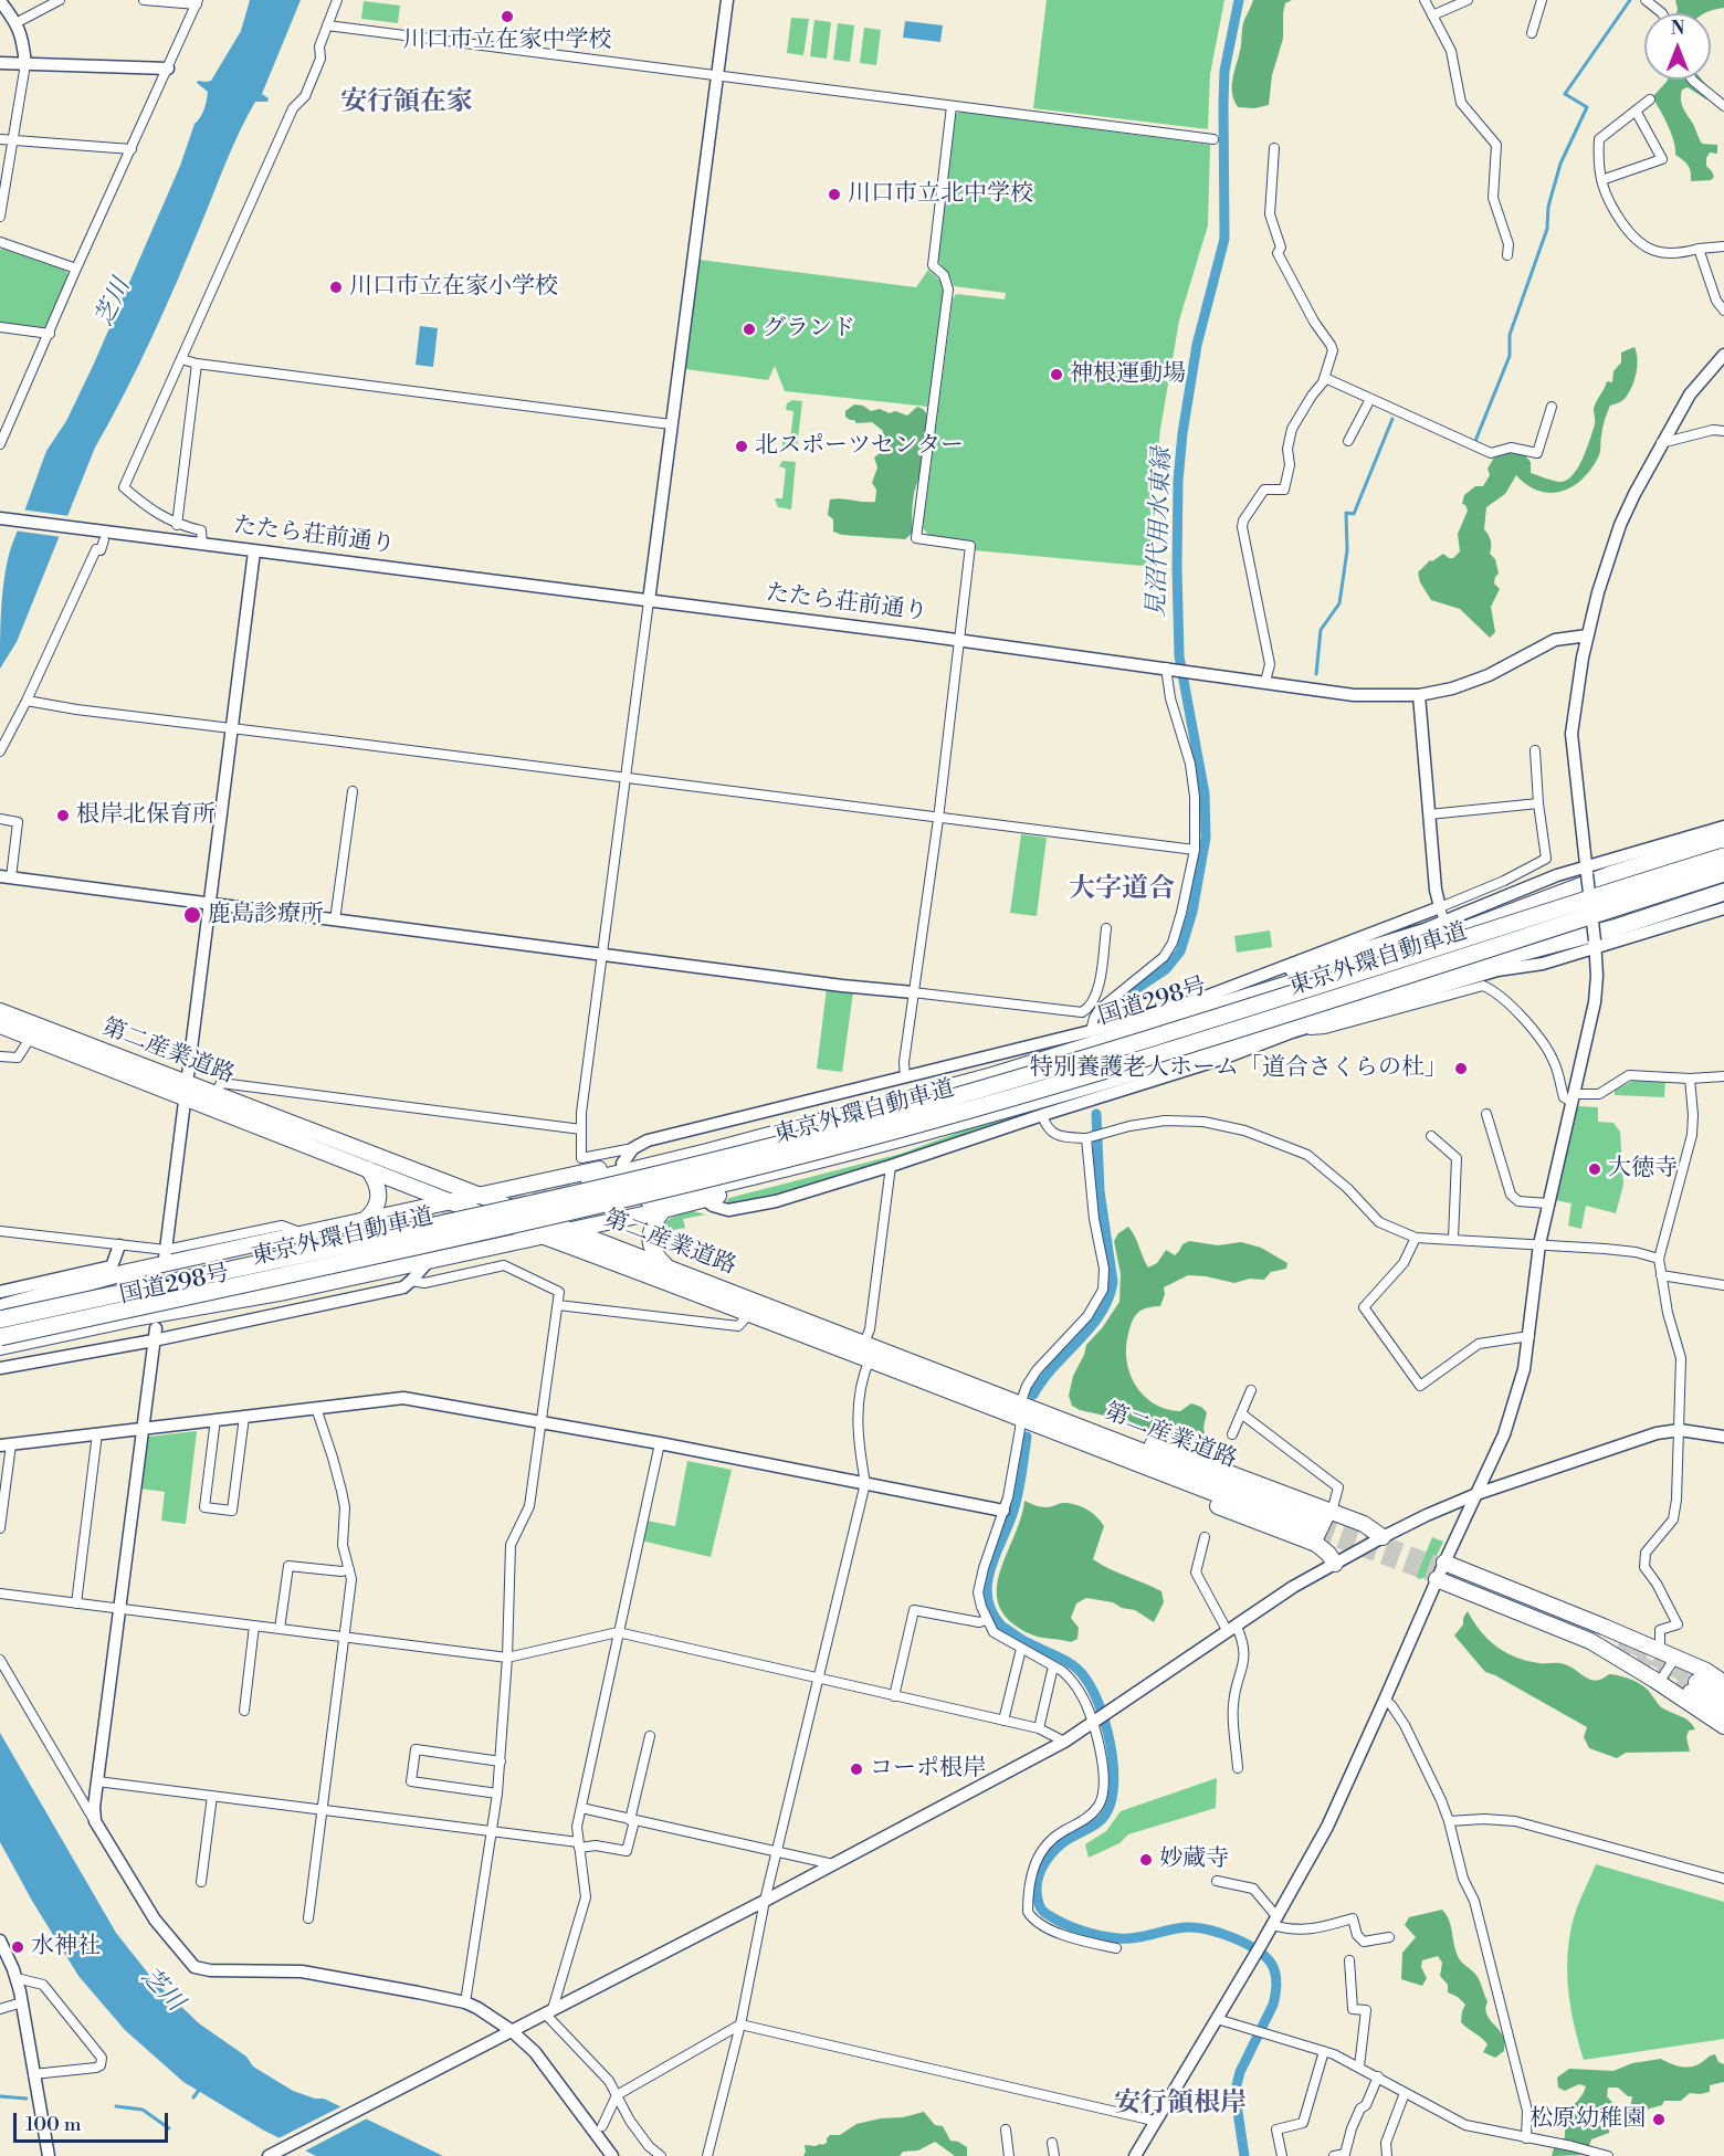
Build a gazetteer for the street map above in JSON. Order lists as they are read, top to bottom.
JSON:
{
  "streets": {
    "highway": ["東京外環自動車道"],
    "main road": ["国道298号", "第二産業道路"],
    "street": ["たたら荘前通り"]
  },
  "crossings": [
    ["東京外環自動車道", "国道298号"]
  ],
  "districts": ["安行領在家", "大字道合", "安行領根岸"],
  "water": ["芝川", "見沼代用水東縁"],
  "places": [
    "川口市立在家中学校",
    "川口市立北中学校",
    "川口市立在家小学校",
    "グランド",
    "神根運動場",
    "北スポーツセンター",
    "根岸北保育所",
    "鹿島診療所",
    "特別養護老人ホーム「道合さくらの杜」",
    "大徳寺",
    "コーポ根岸",
    "妙蔵寺",
    "水神社",
    "松原幼稚園"
  ],
  "scale_bar": "100 m",
  "north": "top"
}
